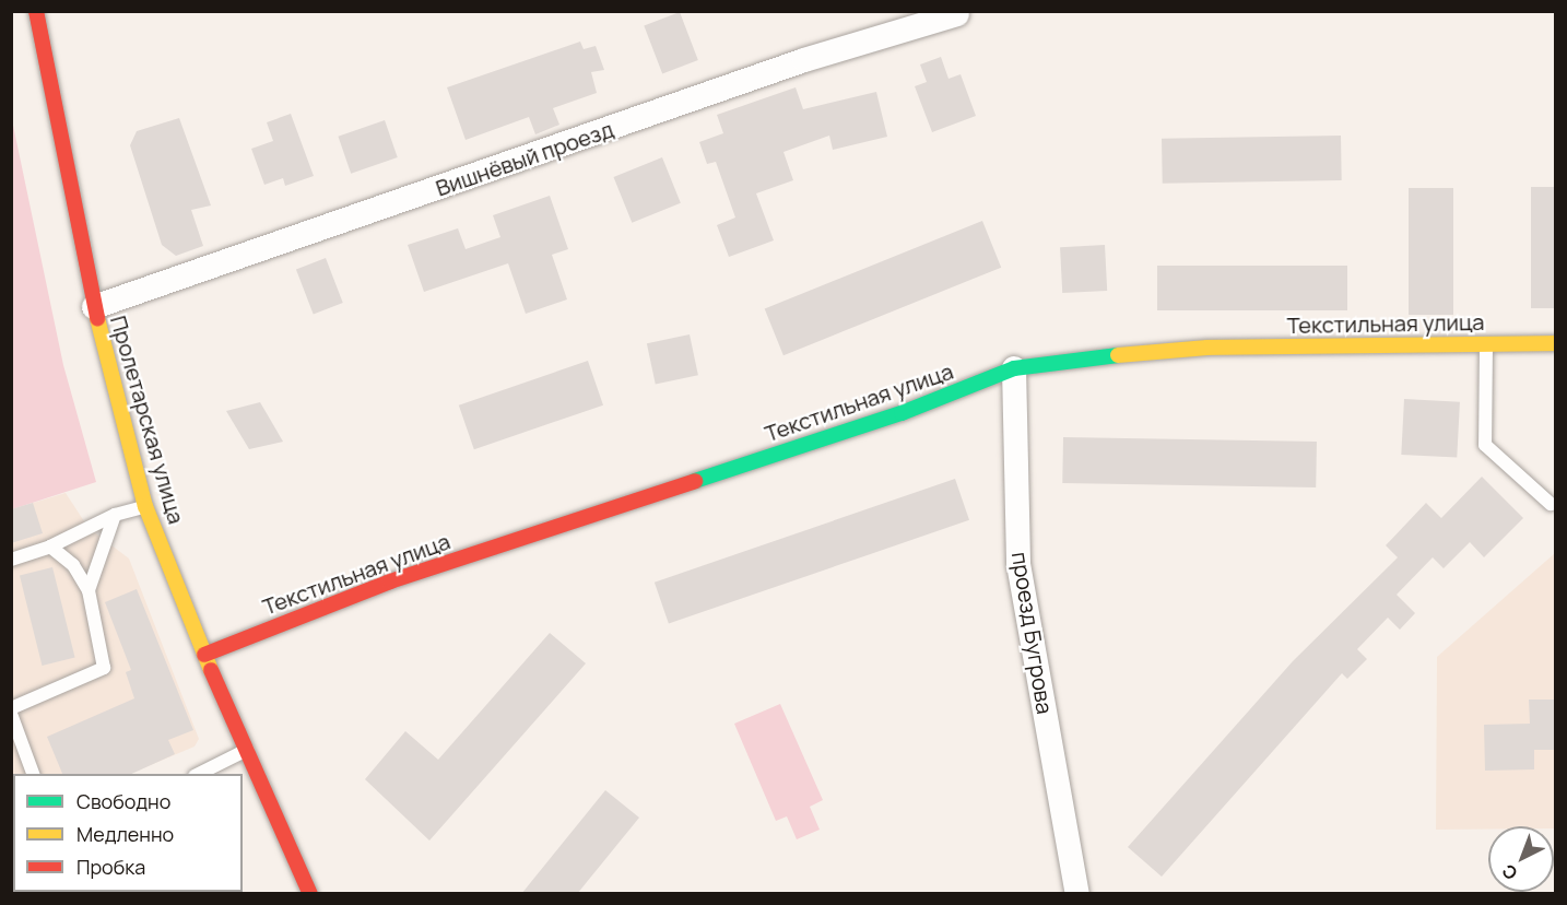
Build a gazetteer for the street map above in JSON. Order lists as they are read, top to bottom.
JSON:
{
  "streets": {
    "street": [
      "Вишнёвый проезд",
      "Текстильная улица",
      "Пролетарская улица",
      "проезд Бугрова"
    ]
  },
  "crossings": [
    ["Вишнёвый проезд", "Пролетарская улица"],
    ["Текстильная улица", "Пролетарская улица"],
    ["Текстильная улица", "проезд Бугрова"]
  ],
  "legend": ["Свободно", "Медленно", "Пробка"],
  "north": "bottom left"
}
